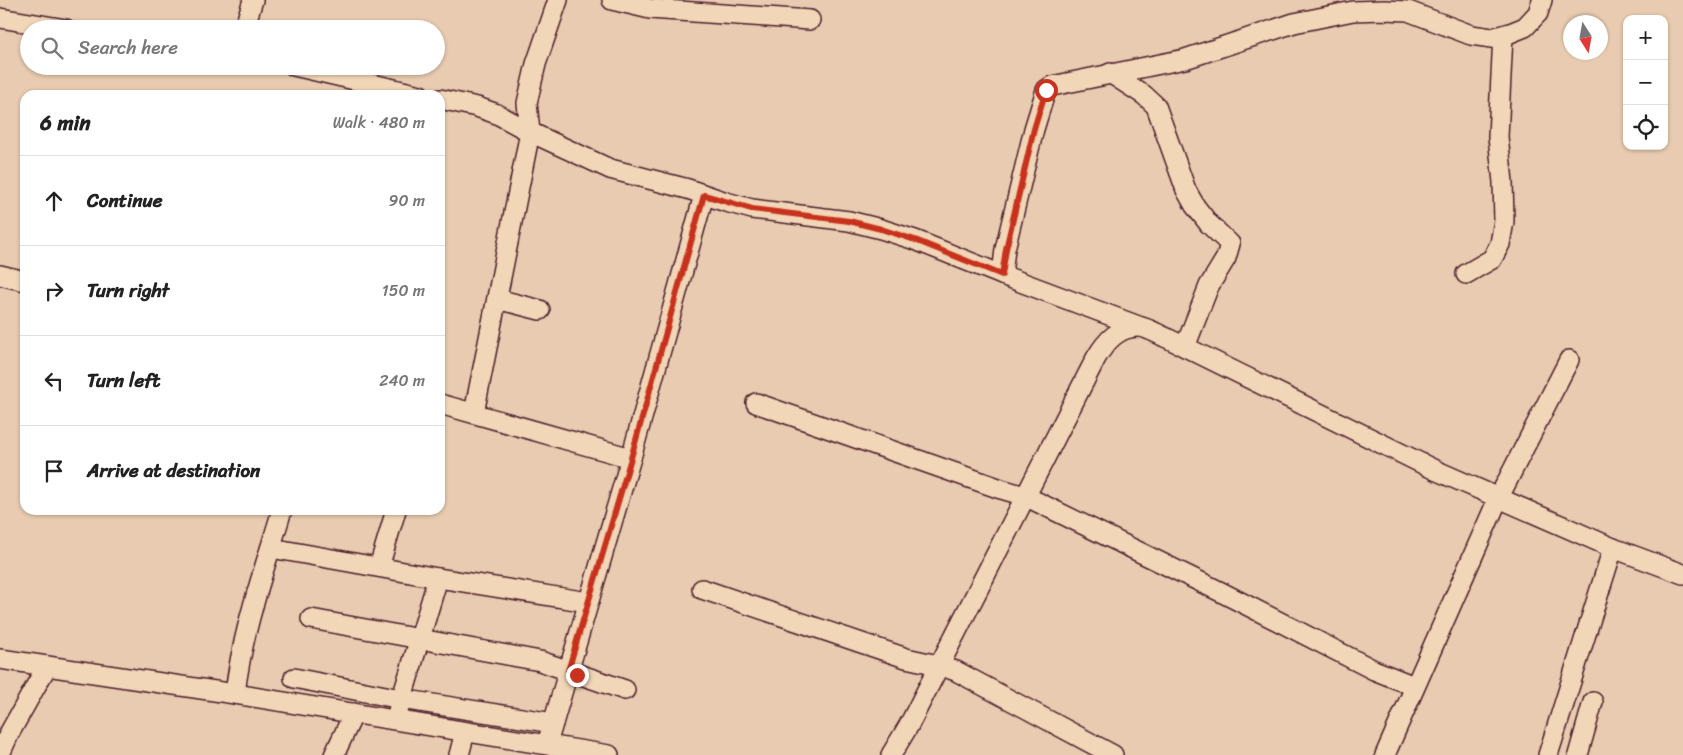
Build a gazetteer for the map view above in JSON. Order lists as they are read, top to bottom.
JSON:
{
  "north": "bottom",
  "page": {
    "map_buttons": ["+", "−"],
    "search": "Search here",
    "heading": ["6 min", "Walk · 480 m"],
    "list": [
      ["Continue", "90 m"],
      ["Turn right", "150 m"],
      ["Turn left", "240 m"],
      "Arrive at destination"
    ]
  }
}
